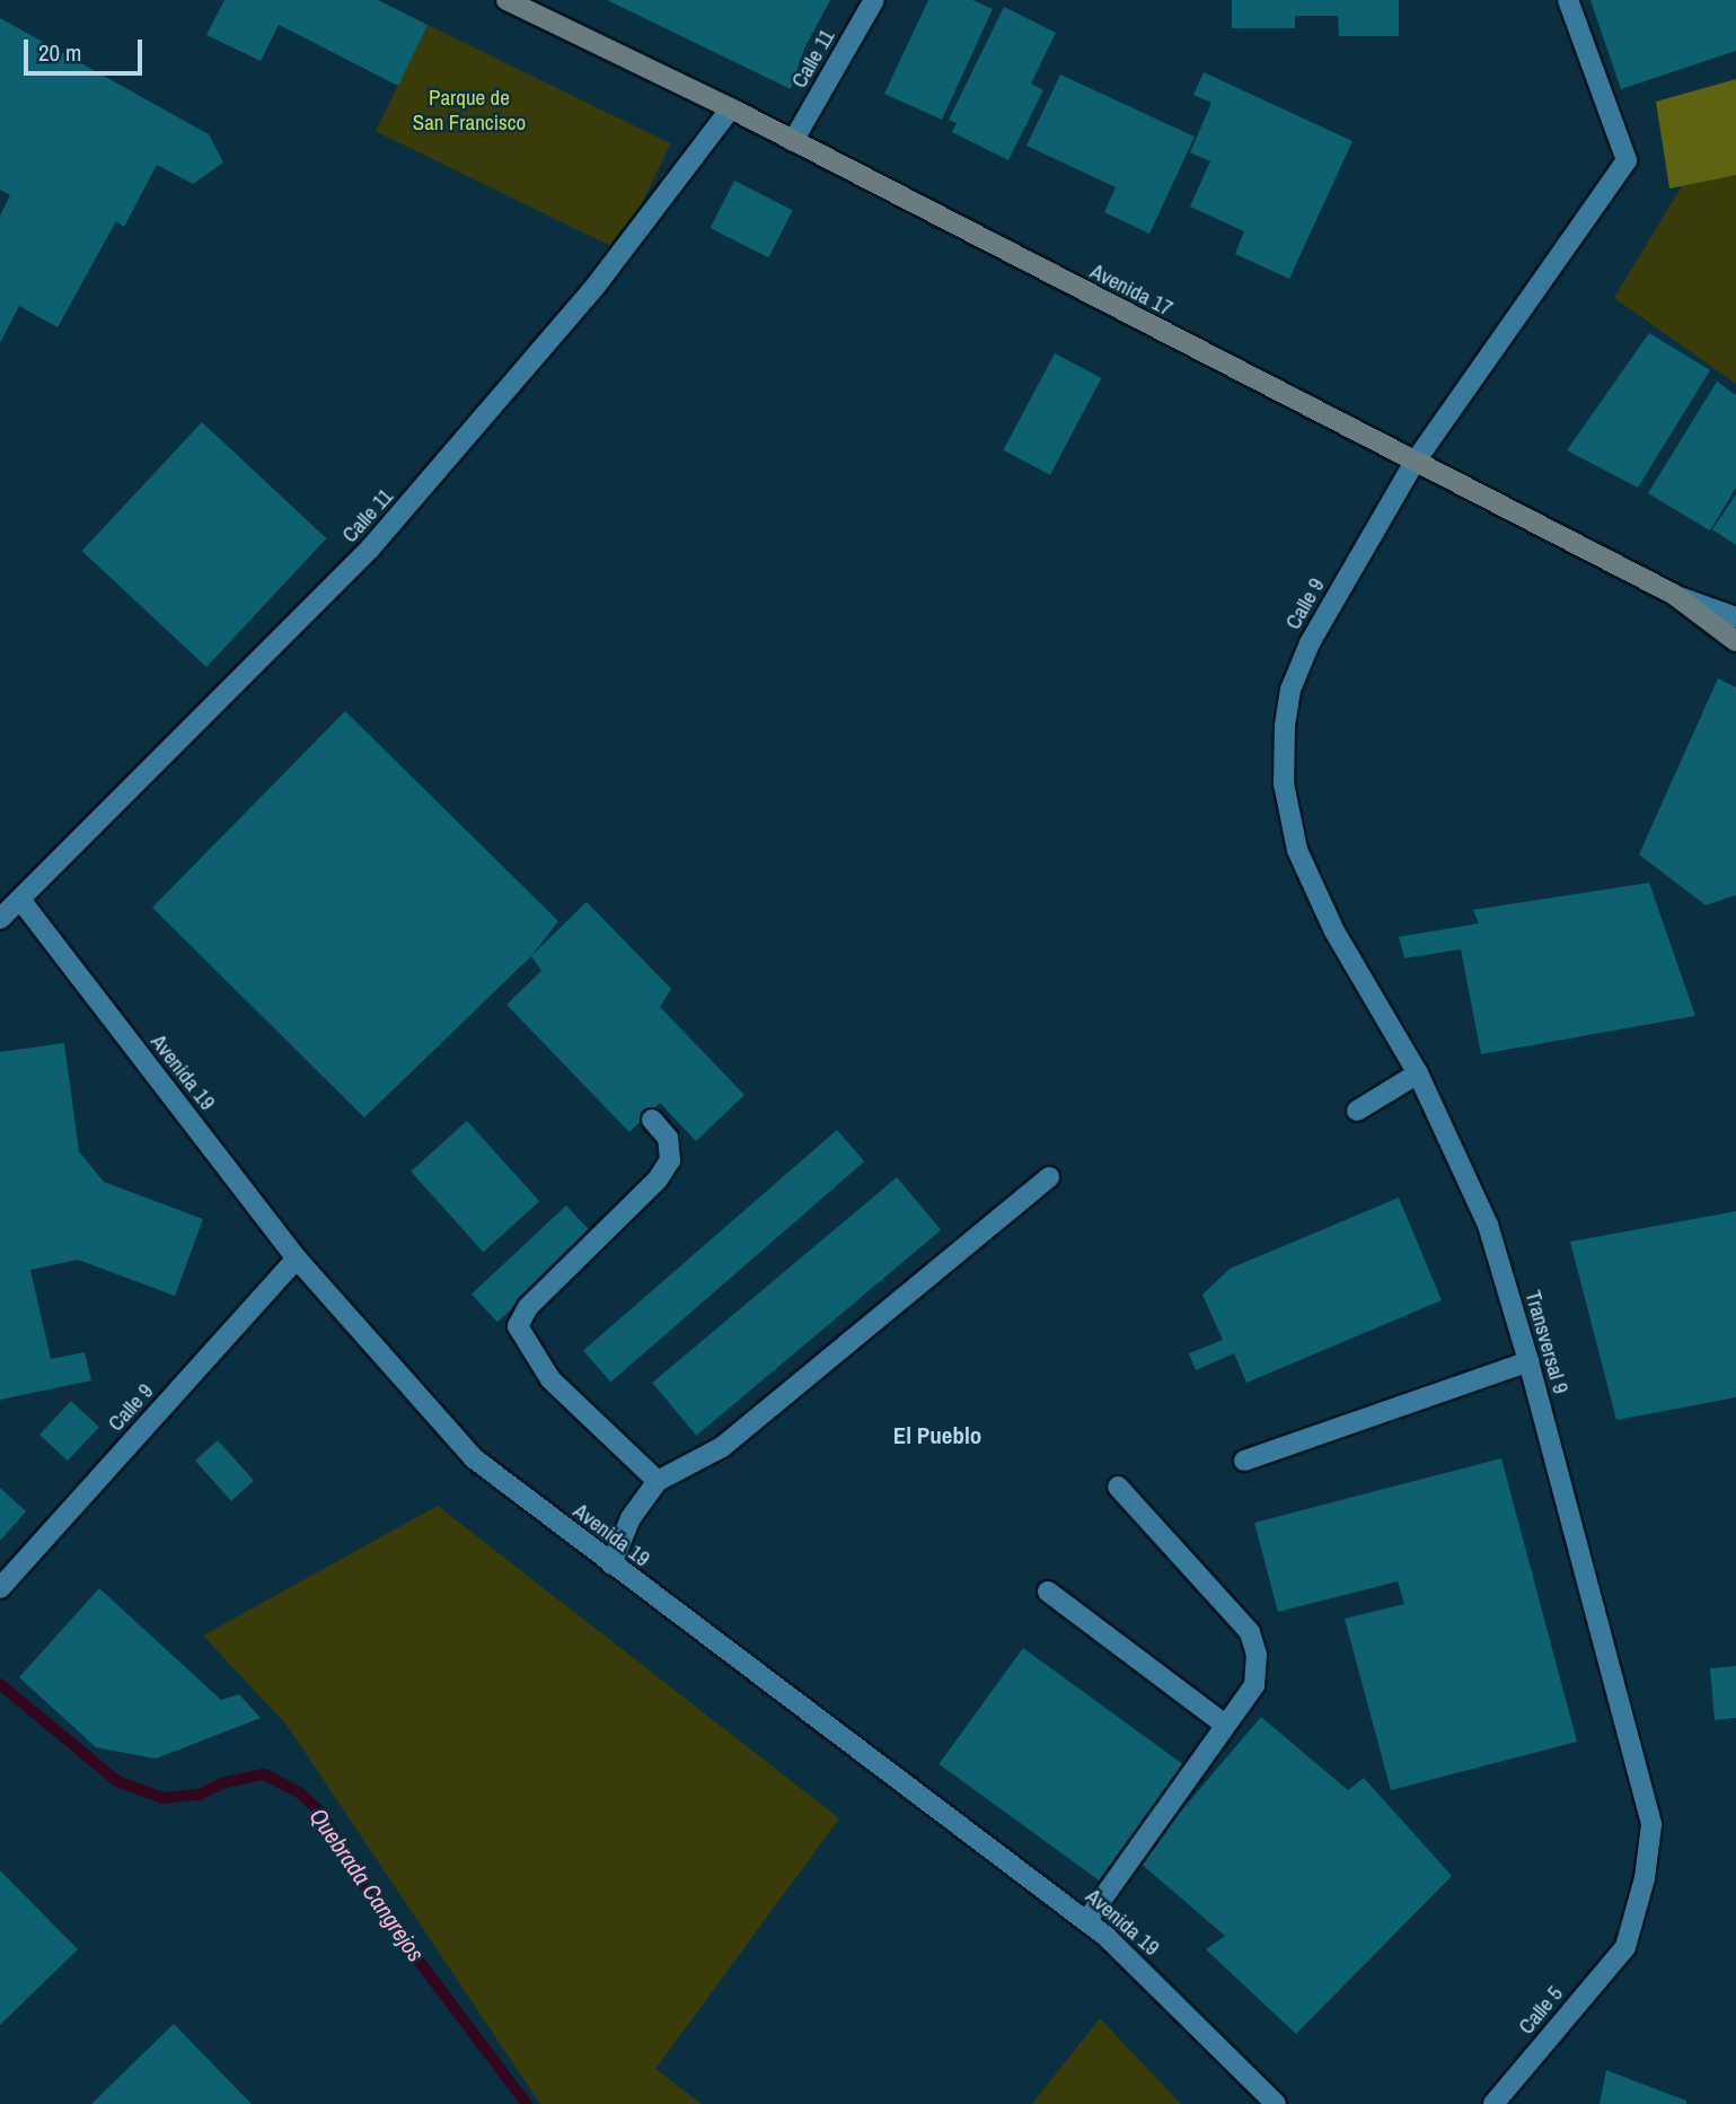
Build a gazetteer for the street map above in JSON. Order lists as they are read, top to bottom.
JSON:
{
  "streets": {
    "main road": ["Avenida 17"],
    "street": [
      "Calle 11",
      "Calle 9",
      "Avenida 19",
      "Transversal 9",
      "Calle 5"
    ]
  },
  "crossings": [
    ["Calle 11", "Avenida 17"],
    ["Calle 11", "Avenida 19"],
    ["Avenida 17", "Calle 9"],
    ["Calle 9", "Avenida 19"],
    ["Calle 9", "Transversal 9"],
    ["Transversal 9", "Calle 5"]
  ],
  "districts": ["El Pueblo"],
  "water": ["Quebrada Cangrejos"],
  "parks": ["Parque de San Francisco"],
  "scale_bar": "20 m"
}
